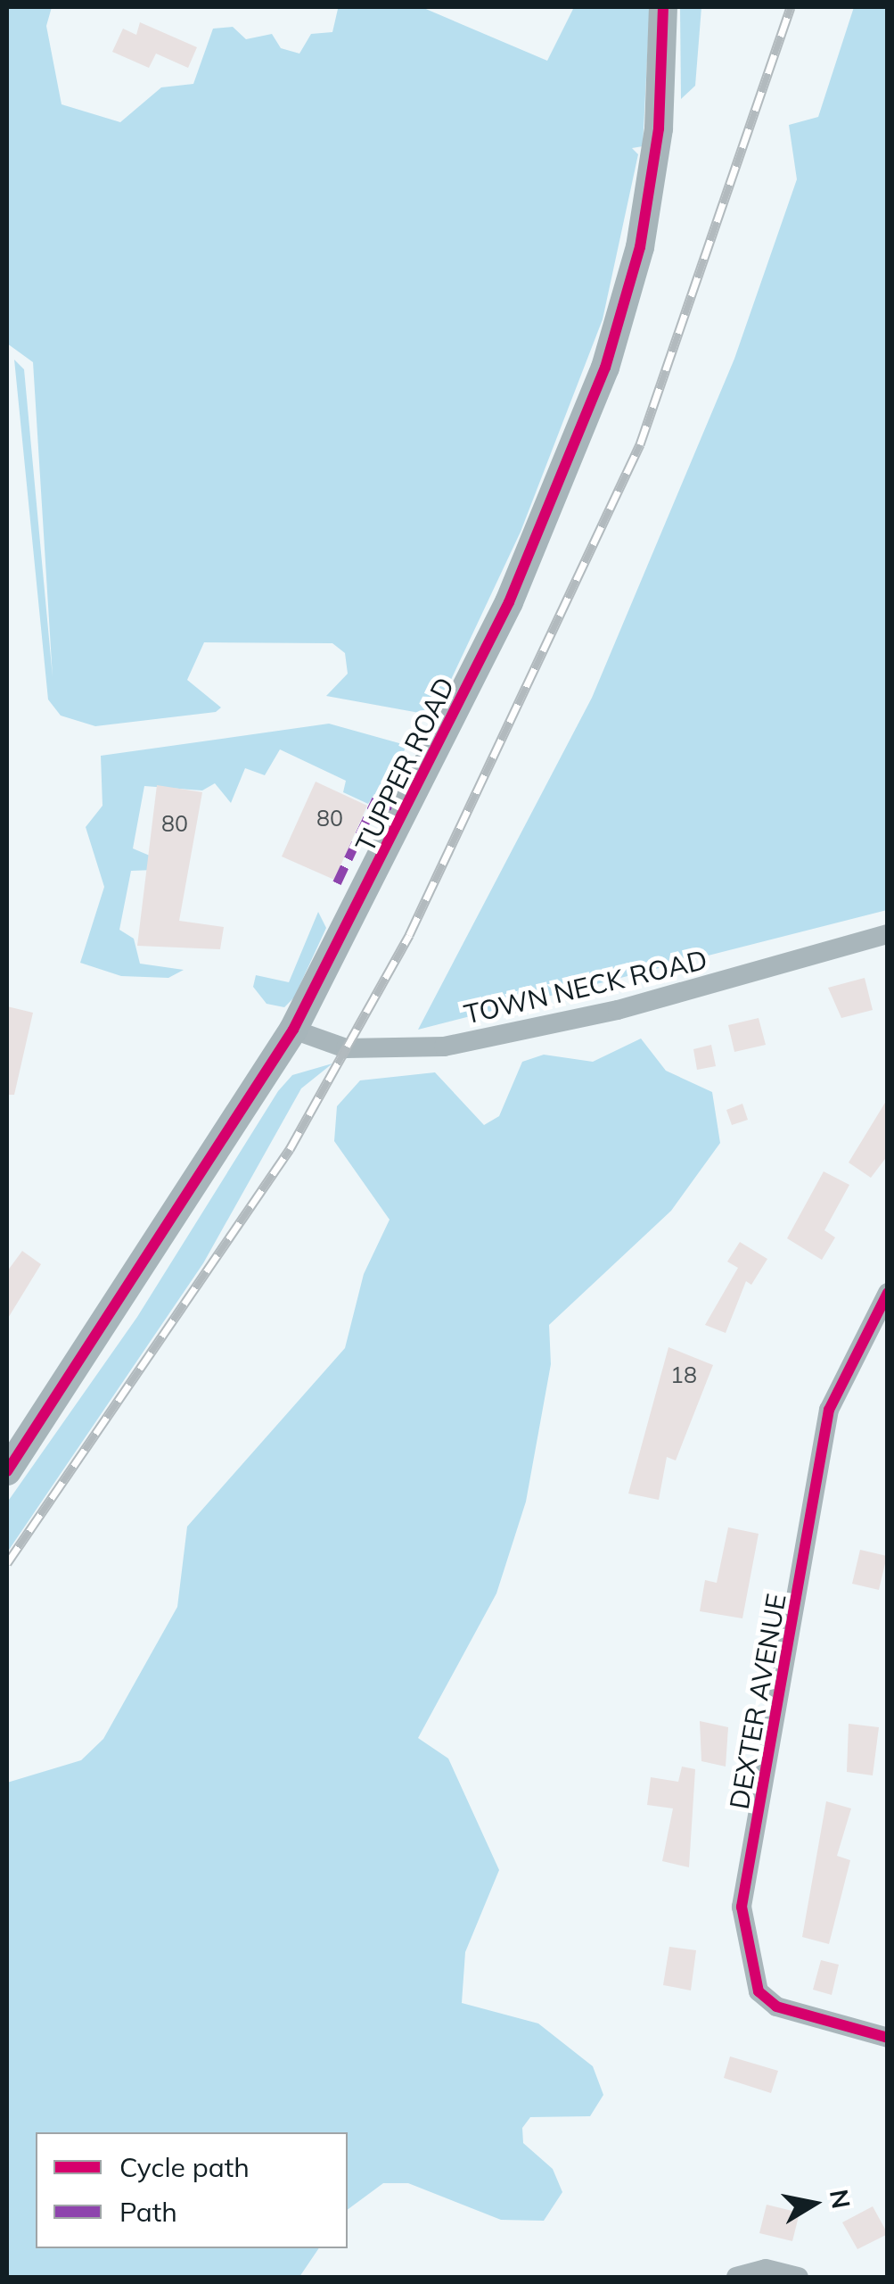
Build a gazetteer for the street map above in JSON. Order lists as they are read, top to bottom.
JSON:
{
  "streets": {
    "main road": ["TUPPER ROAD"],
    "street": ["TOWN NECK ROAD", "DEXTER AVENUE"]
  },
  "crossings": [
    ["TUPPER ROAD", "TOWN NECK ROAD"]
  ],
  "house_numbers": ["80", "80", "18"],
  "legend": ["Cycle path", "Path"],
  "north": "right"
}
